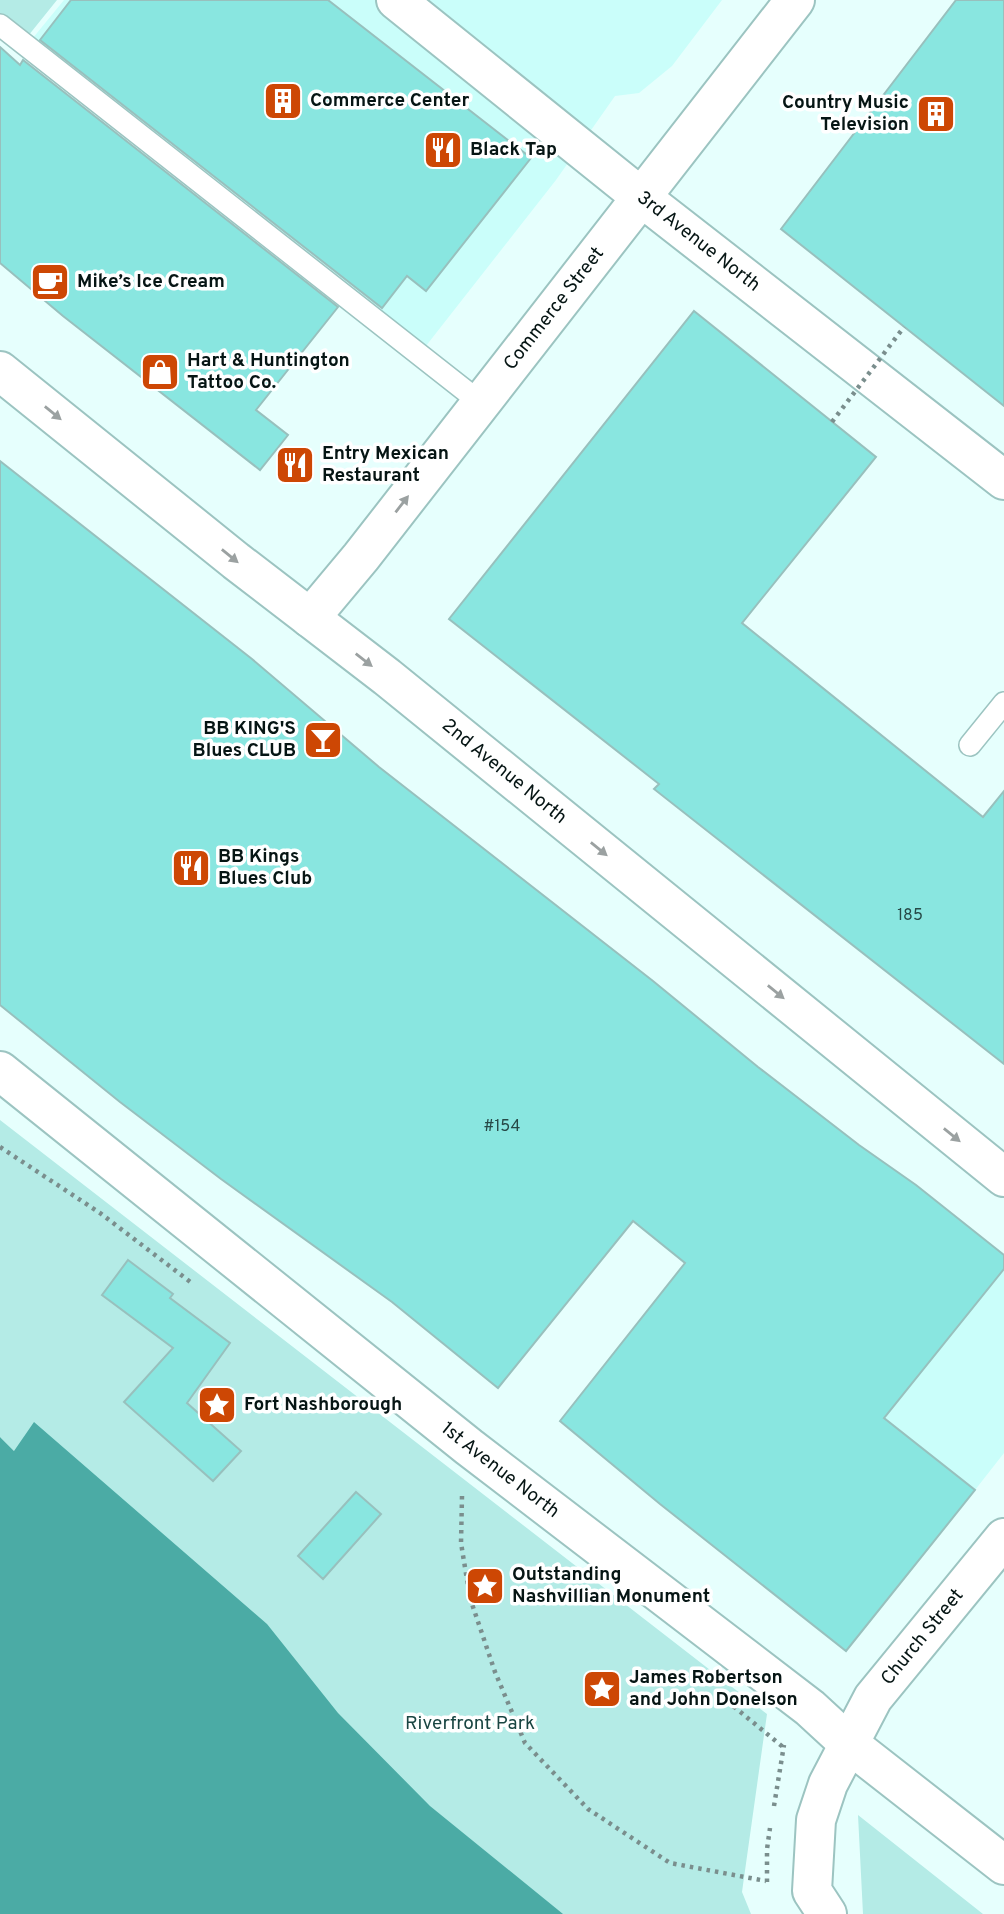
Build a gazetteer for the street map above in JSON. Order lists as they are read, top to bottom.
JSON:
{
  "streets": {
    "street": [
      "3rd Avenue North",
      "Commerce Street",
      "2nd Avenue North",
      "1st Avenue North",
      "Church Street"
    ]
  },
  "crossings": [
    ["3rd Avenue North", "Commerce Street"],
    ["Commerce Street", "2nd Avenue North"],
    ["1st Avenue North", "Church Street"]
  ],
  "one_way": ["2nd Avenue North"],
  "parks": ["Riverfront Park"],
  "places": {
    "building": ["Commerce Center", "Country Music Television"],
    "restaurant": ["Black Tap", "Entry Mexican Restaurant", "BB Kings Blues Club"],
    "cafe": ["Mike’s Ice Cream"],
    "shop": ["Hart & Huntington Tattoo Co."],
    "bar": ["BB KING'S Blues CLUB"],
    "place": ["Fort Nashborough", "Outstanding Nashvillian Monument", "James Robertson and John Donelson"]
  },
  "house_numbers": ["185", "#154"]
}
